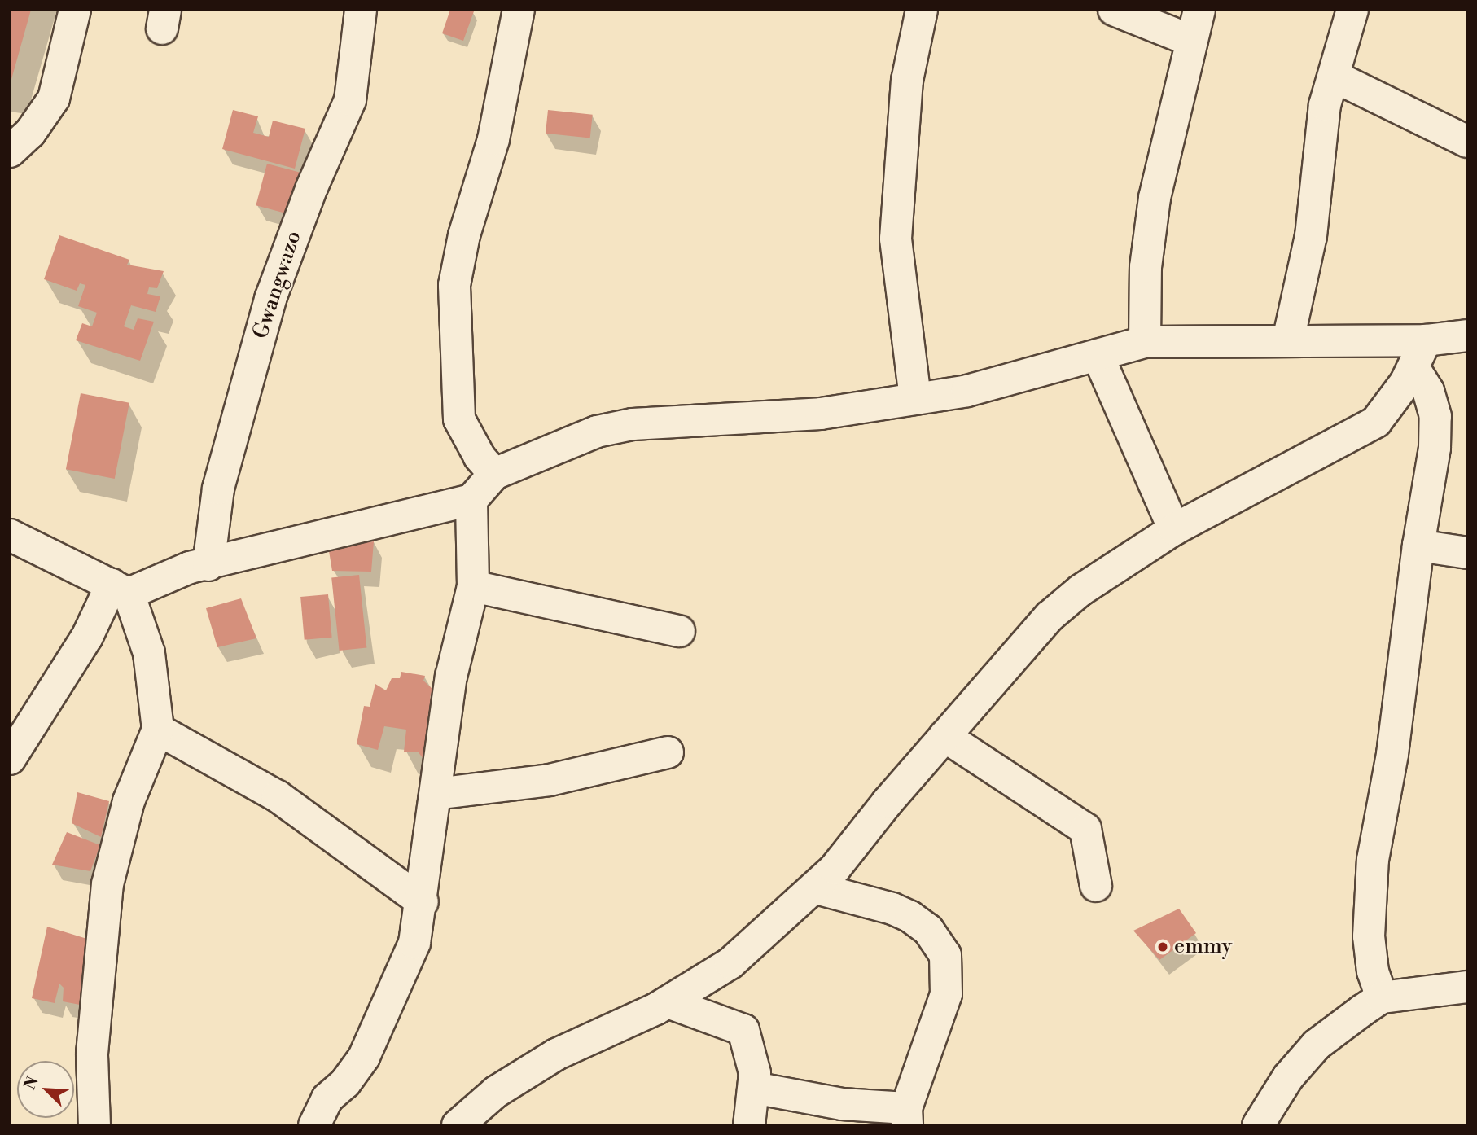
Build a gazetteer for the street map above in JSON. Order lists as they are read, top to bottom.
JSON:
{
  "streets": {
    "street": ["Gwangwazo"]
  },
  "places": ["emmy"],
  "north": "top left"
}
